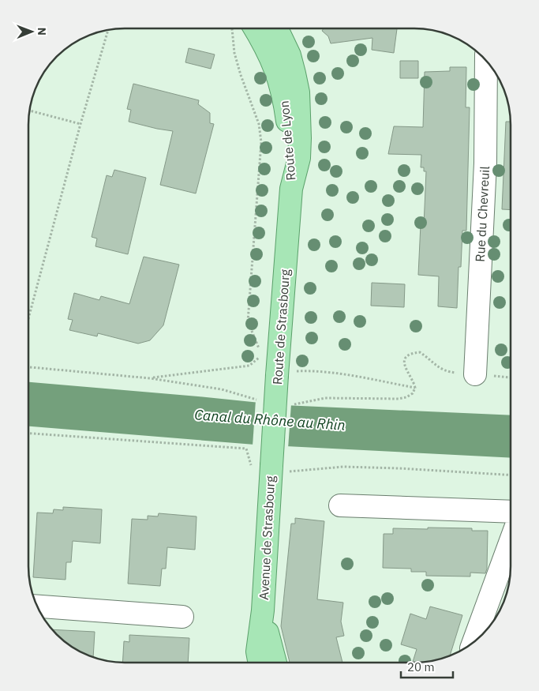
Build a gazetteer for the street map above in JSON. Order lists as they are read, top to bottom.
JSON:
{
  "streets": {
    "main road": ["Route de Lyon", "Route de Strasbourg", "Avenue de Strasbourg"],
    "street": ["Rue du Chevreuil"]
  },
  "crossings": [
    ["Route de Lyon", "Route de Strasbourg"],
    ["Route de Strasbourg", "Avenue de Strasbourg"]
  ],
  "water": ["Canal du Rhône au Rhin"],
  "scale_bar": "20 m",
  "north": "right"
}
